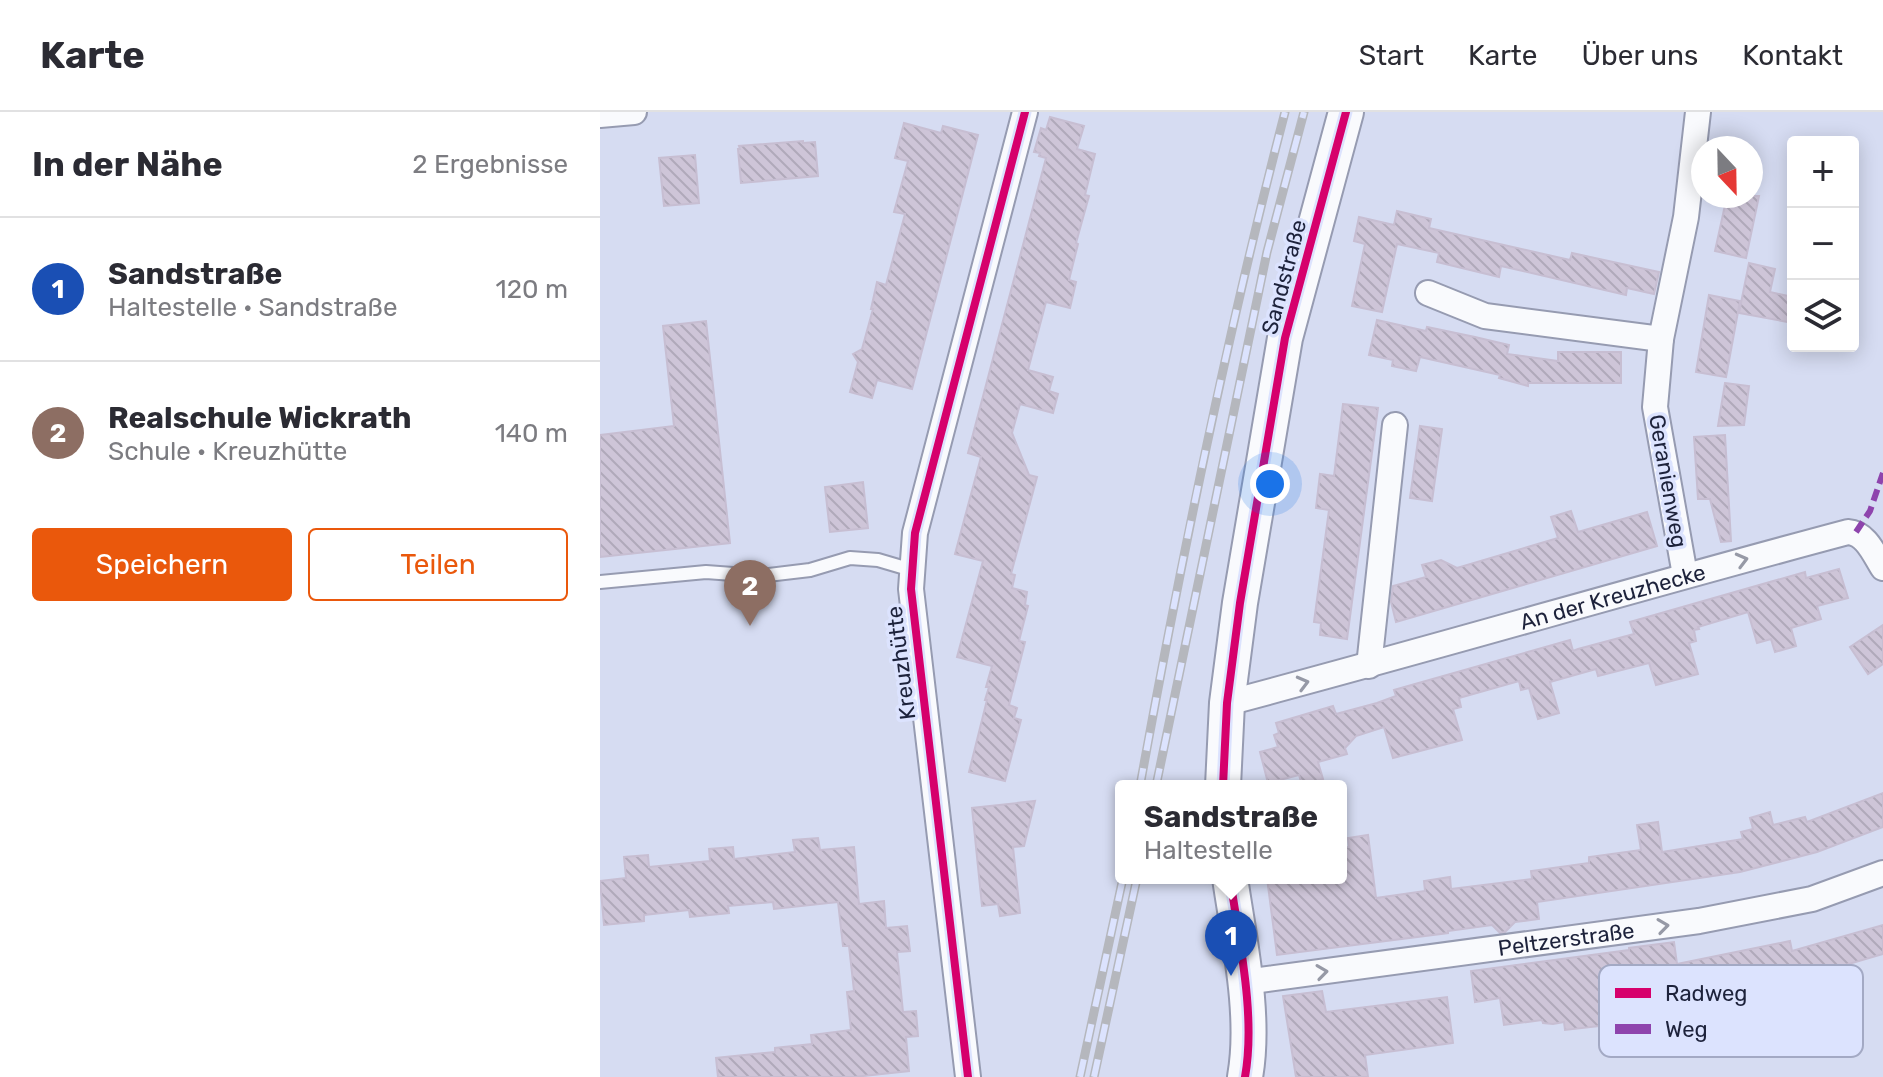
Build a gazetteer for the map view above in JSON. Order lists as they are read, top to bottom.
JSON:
{
  "streets": {
    "main road": ["Sandstraße"],
    "street": [
      "Geranienweg",
      "An der Kreuzhecke",
      "Kreuzhütte",
      "Peltzerstraße"
    ]
  },
  "crossings": [
    ["Sandstraße", "An der Kreuzhecke"],
    ["Geranienweg", "An der Kreuzhecke"]
  ],
  "one_way": ["An der Kreuzhecke", "Peltzerstraße"],
  "legend": ["Radweg", "Weg"],
  "north": "bottom",
  "page": {
    "header": "Karte",
    "nav": [
      "Start",
      "Karte",
      "Über uns",
      "Kontakt"
    ],
    "heading": ["In der Nähe", "2 Ergebnisse"],
    "map_buttons": ["+", "−"],
    "list": [
      {
        "mark": "1",
        "name": "Sandstraße",
        "note": "Haltestelle · Sandstraße",
        "value": "120 m"
      },
      {
        "mark": "2",
        "name": "Realschule Wickrath",
        "note": "Schule · Kreuzhütte",
        "value": "140 m"
      }
    ],
    "buttons": ["Speichern", "Teilen"],
    "pins": ["2", "1"],
    "popup": ["Sandstraße", "Haltestelle"]
  }
}
